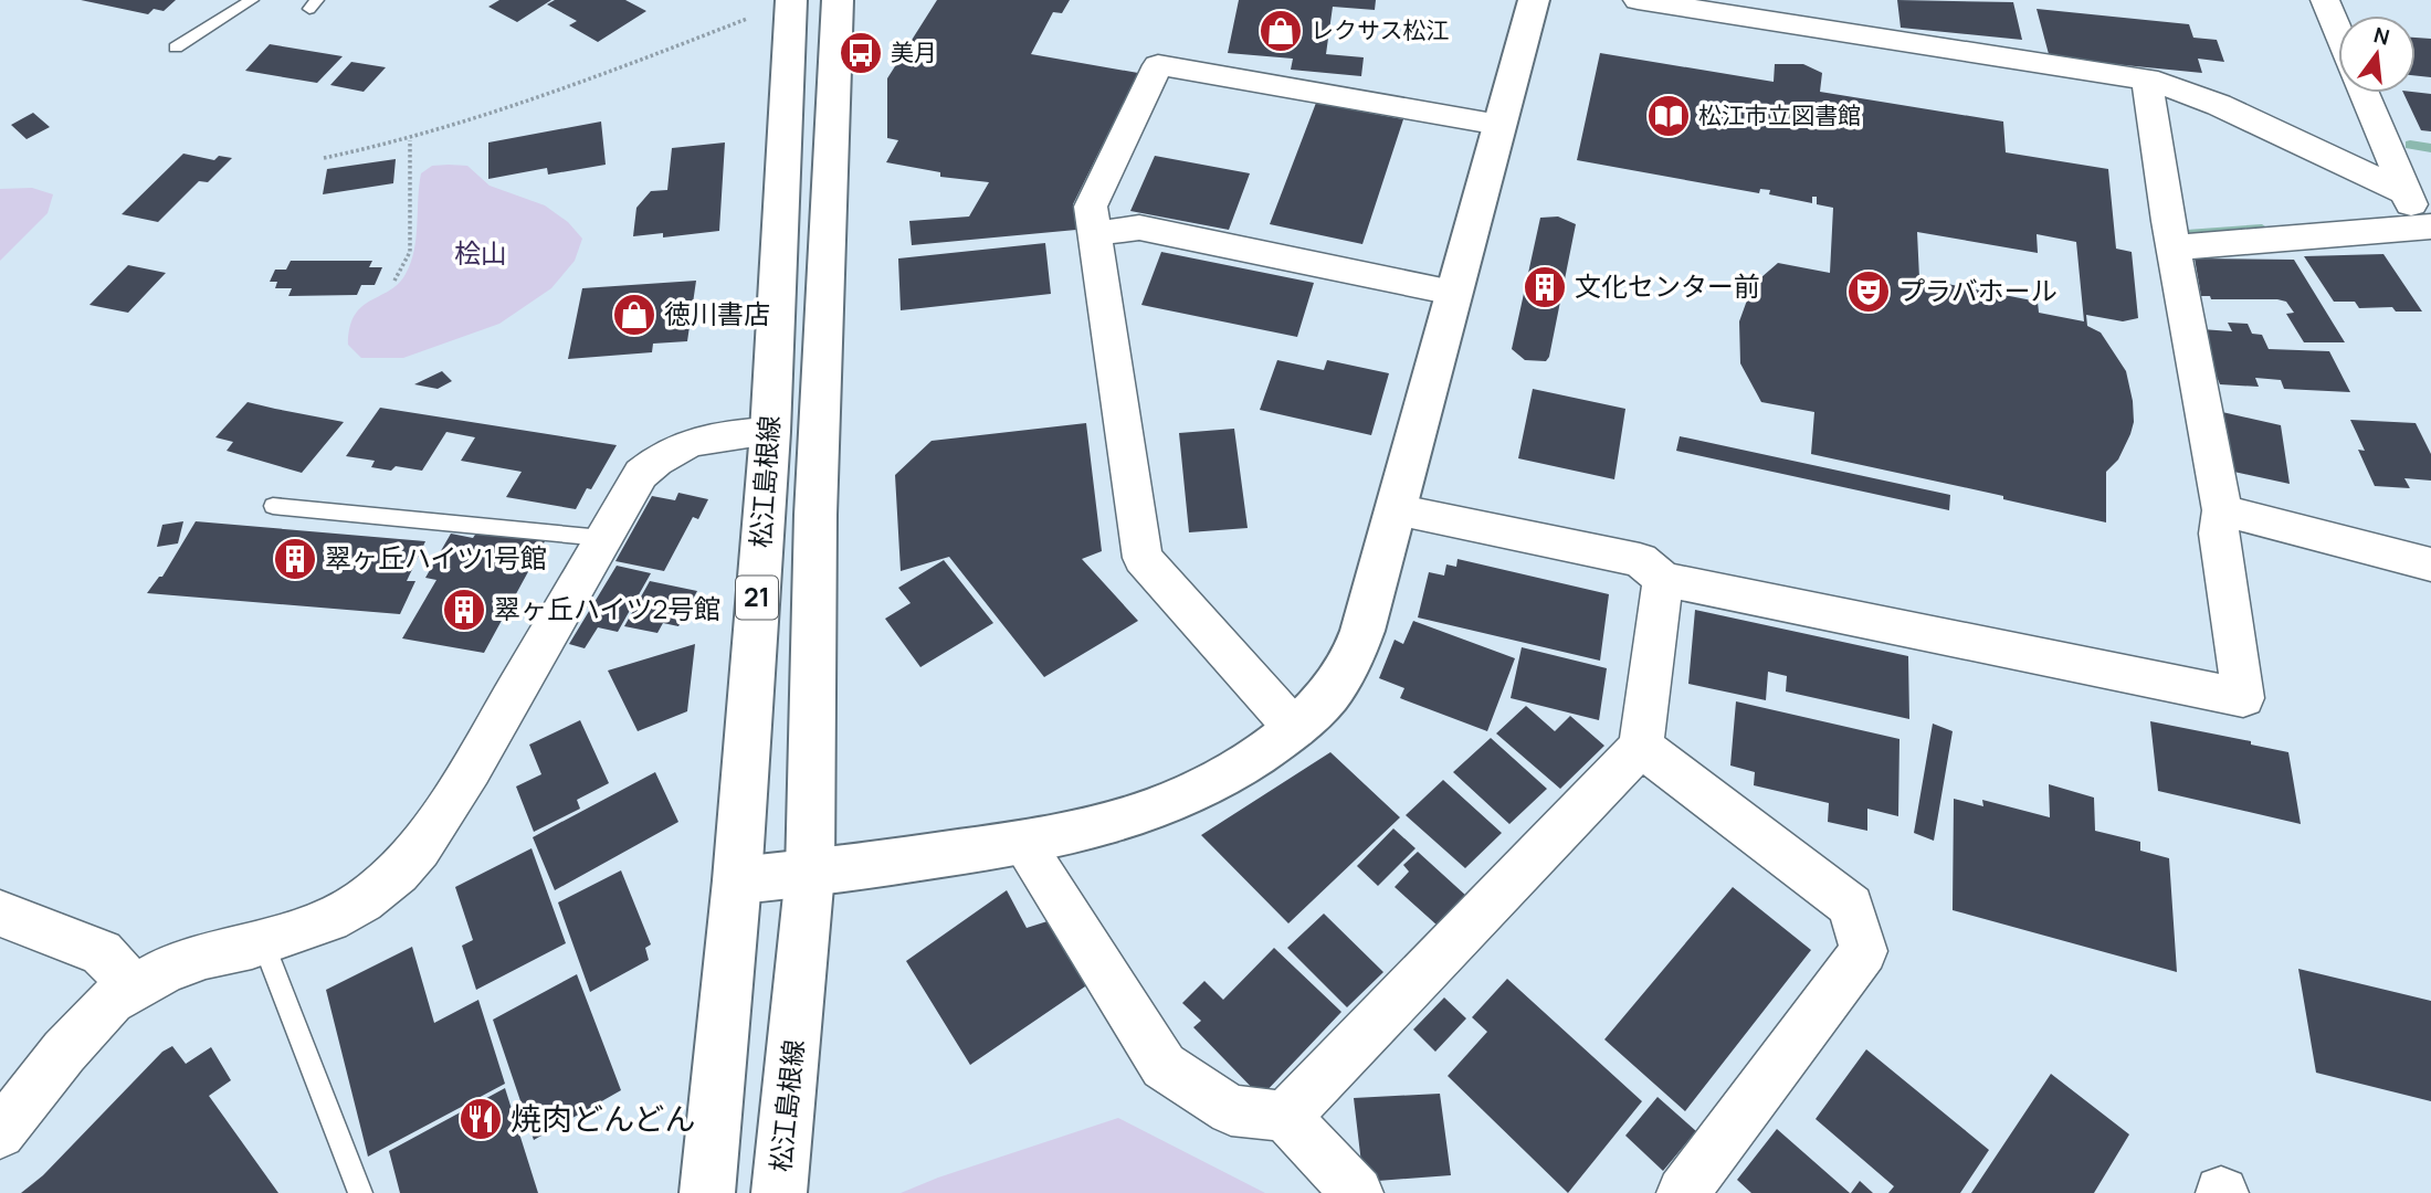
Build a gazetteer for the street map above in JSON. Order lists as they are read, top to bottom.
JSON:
{
  "streets": {
    "main road": ["松江島根線", "21"]
  },
  "parks": ["桧山"],
  "places": {
    "shop": ["レクサス松江", "徳川書店"],
    "bus stop": ["美月"],
    "library": ["松江市立図書館"],
    "building": ["文化センター前", "翠ヶ丘ハイツ1号館", "翠ヶ丘ハイツ2号館"],
    "theatre": ["プラバホール"],
    "restaurant": ["焼肉どんどん"]
  },
  "north": "top"
}
